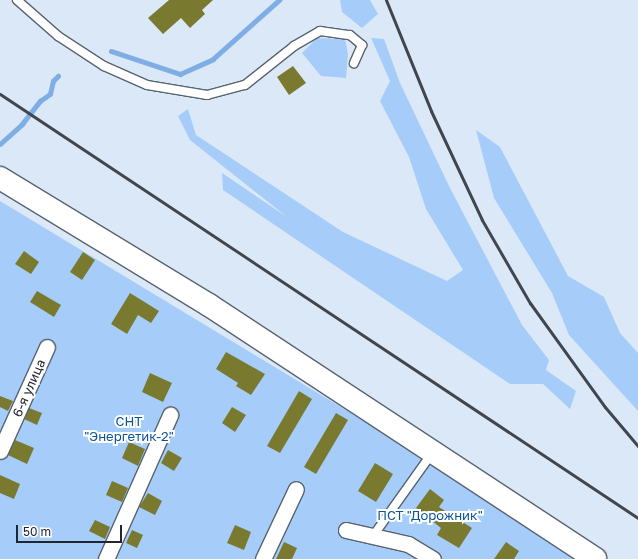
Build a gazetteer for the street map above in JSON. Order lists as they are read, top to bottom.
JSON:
{
  "streets": {
    "street": ["6-я улица"]
  },
  "parks": ["СHТ \"Энергетик-2\"", "ПСТ \"Дорожник\""],
  "scale_bar": "50 m"
}
